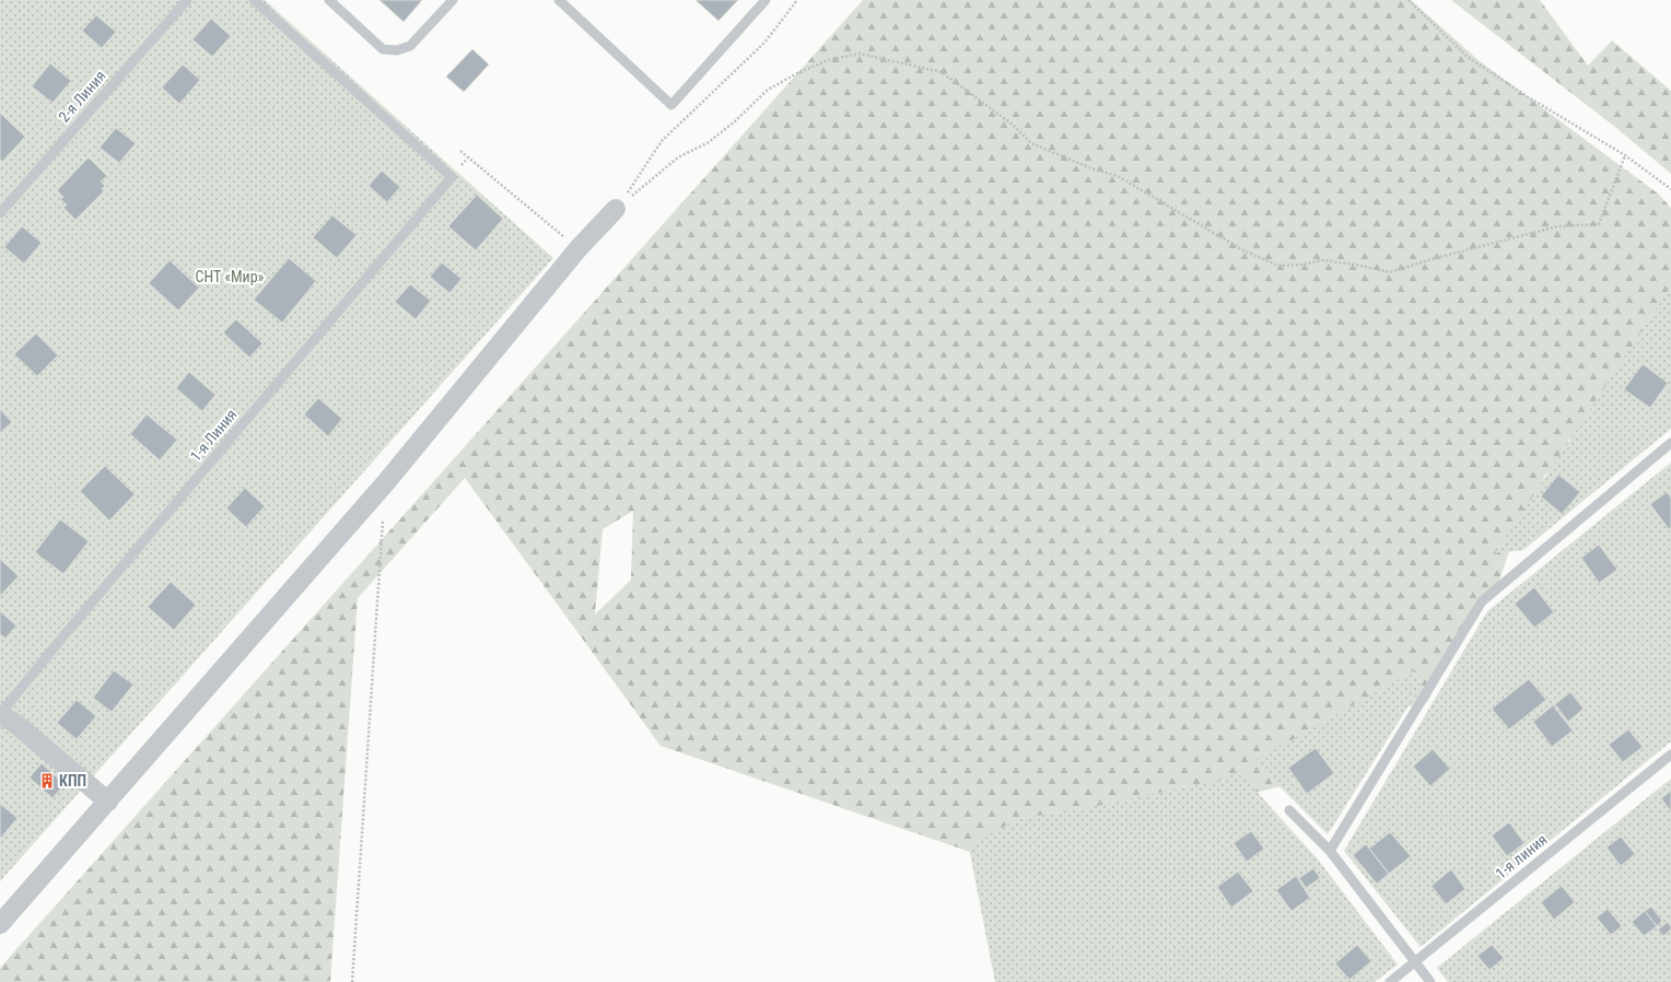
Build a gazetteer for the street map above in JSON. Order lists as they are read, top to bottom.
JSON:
{
  "streets": {
    "lane": ["2-я Линия", "1-я Линия", "1-я линия"]
  },
  "parks": ["СНТ «Мир»"],
  "places": {
    "building": ["КПП"]
  }
}
